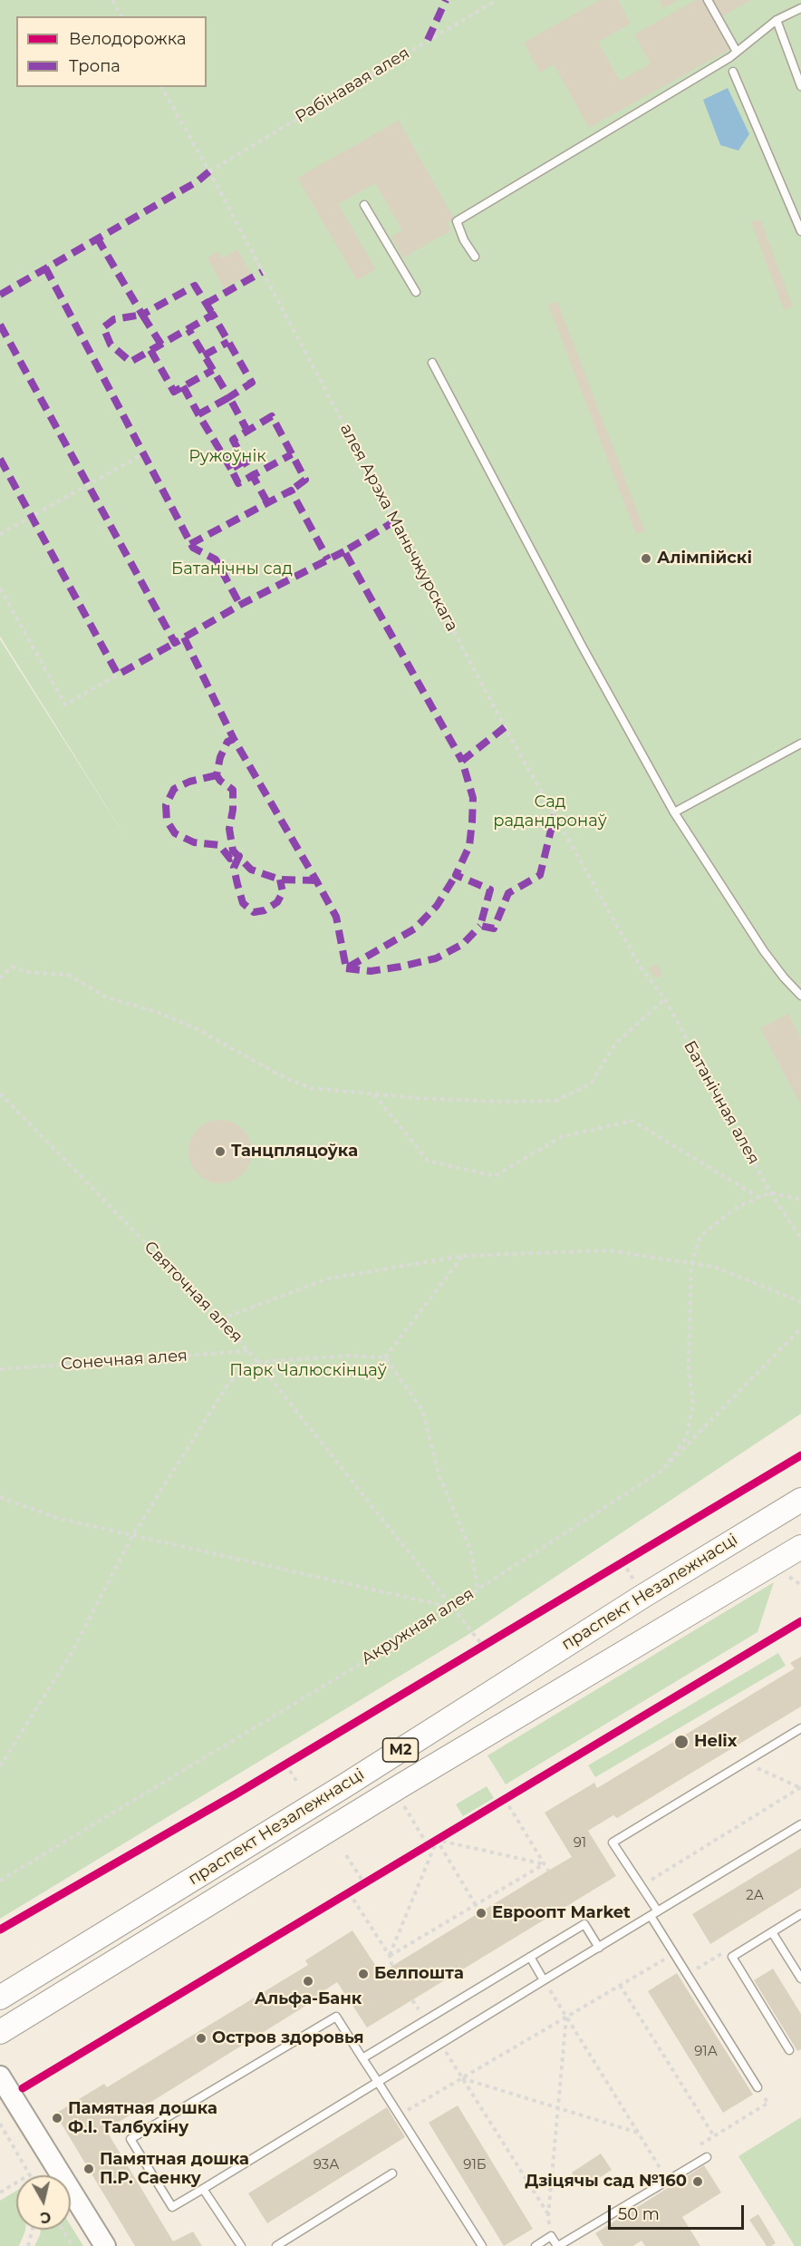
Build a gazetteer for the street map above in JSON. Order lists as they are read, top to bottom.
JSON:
{
  "streets": {
    "main road": ["праспект Незалежнасці", "М2"],
    "path": [
      "Рабінавая алея",
      "алея Арэха Маньчжурскага",
      "Батанічная алея",
      "Святочная алея",
      "Сонечная алея",
      "Акружная алея"
    ]
  },
  "crossings": [
    ["Рабінавая алея", "алея Арэха Маньчжурскага"],
    ["алея Арэха Маньчжурскага", "Батанічная алея"],
    ["Святочная алея", "Сонечная алея"],
    ["Святочная алея", "Акружная алея"]
  ],
  "parks": [
    "Ружоўнік",
    "Батанічны сад",
    "Сад радандронаў",
    "Парк Чалюскінцаў"
  ],
  "places": [
    "Алімпійскі",
    "Танцпляцоўка",
    "Helix",
    "Евроопт Market",
    "Белпошта",
    "Альфа-Банк",
    "Остров здоровья",
    "Памятная дошка Ф.І. Талбухіну",
    "Памятная дошка П.Р. Саенку",
    "Дзіцячы сад №160"
  ],
  "house_numbers": [
    "91",
    "2А",
    "91А",
    "93А",
    "91Б"
  ],
  "legend": ["Велодорожка", "Тропа"],
  "scale_bar": "50 m",
  "north": "bottom"
}
